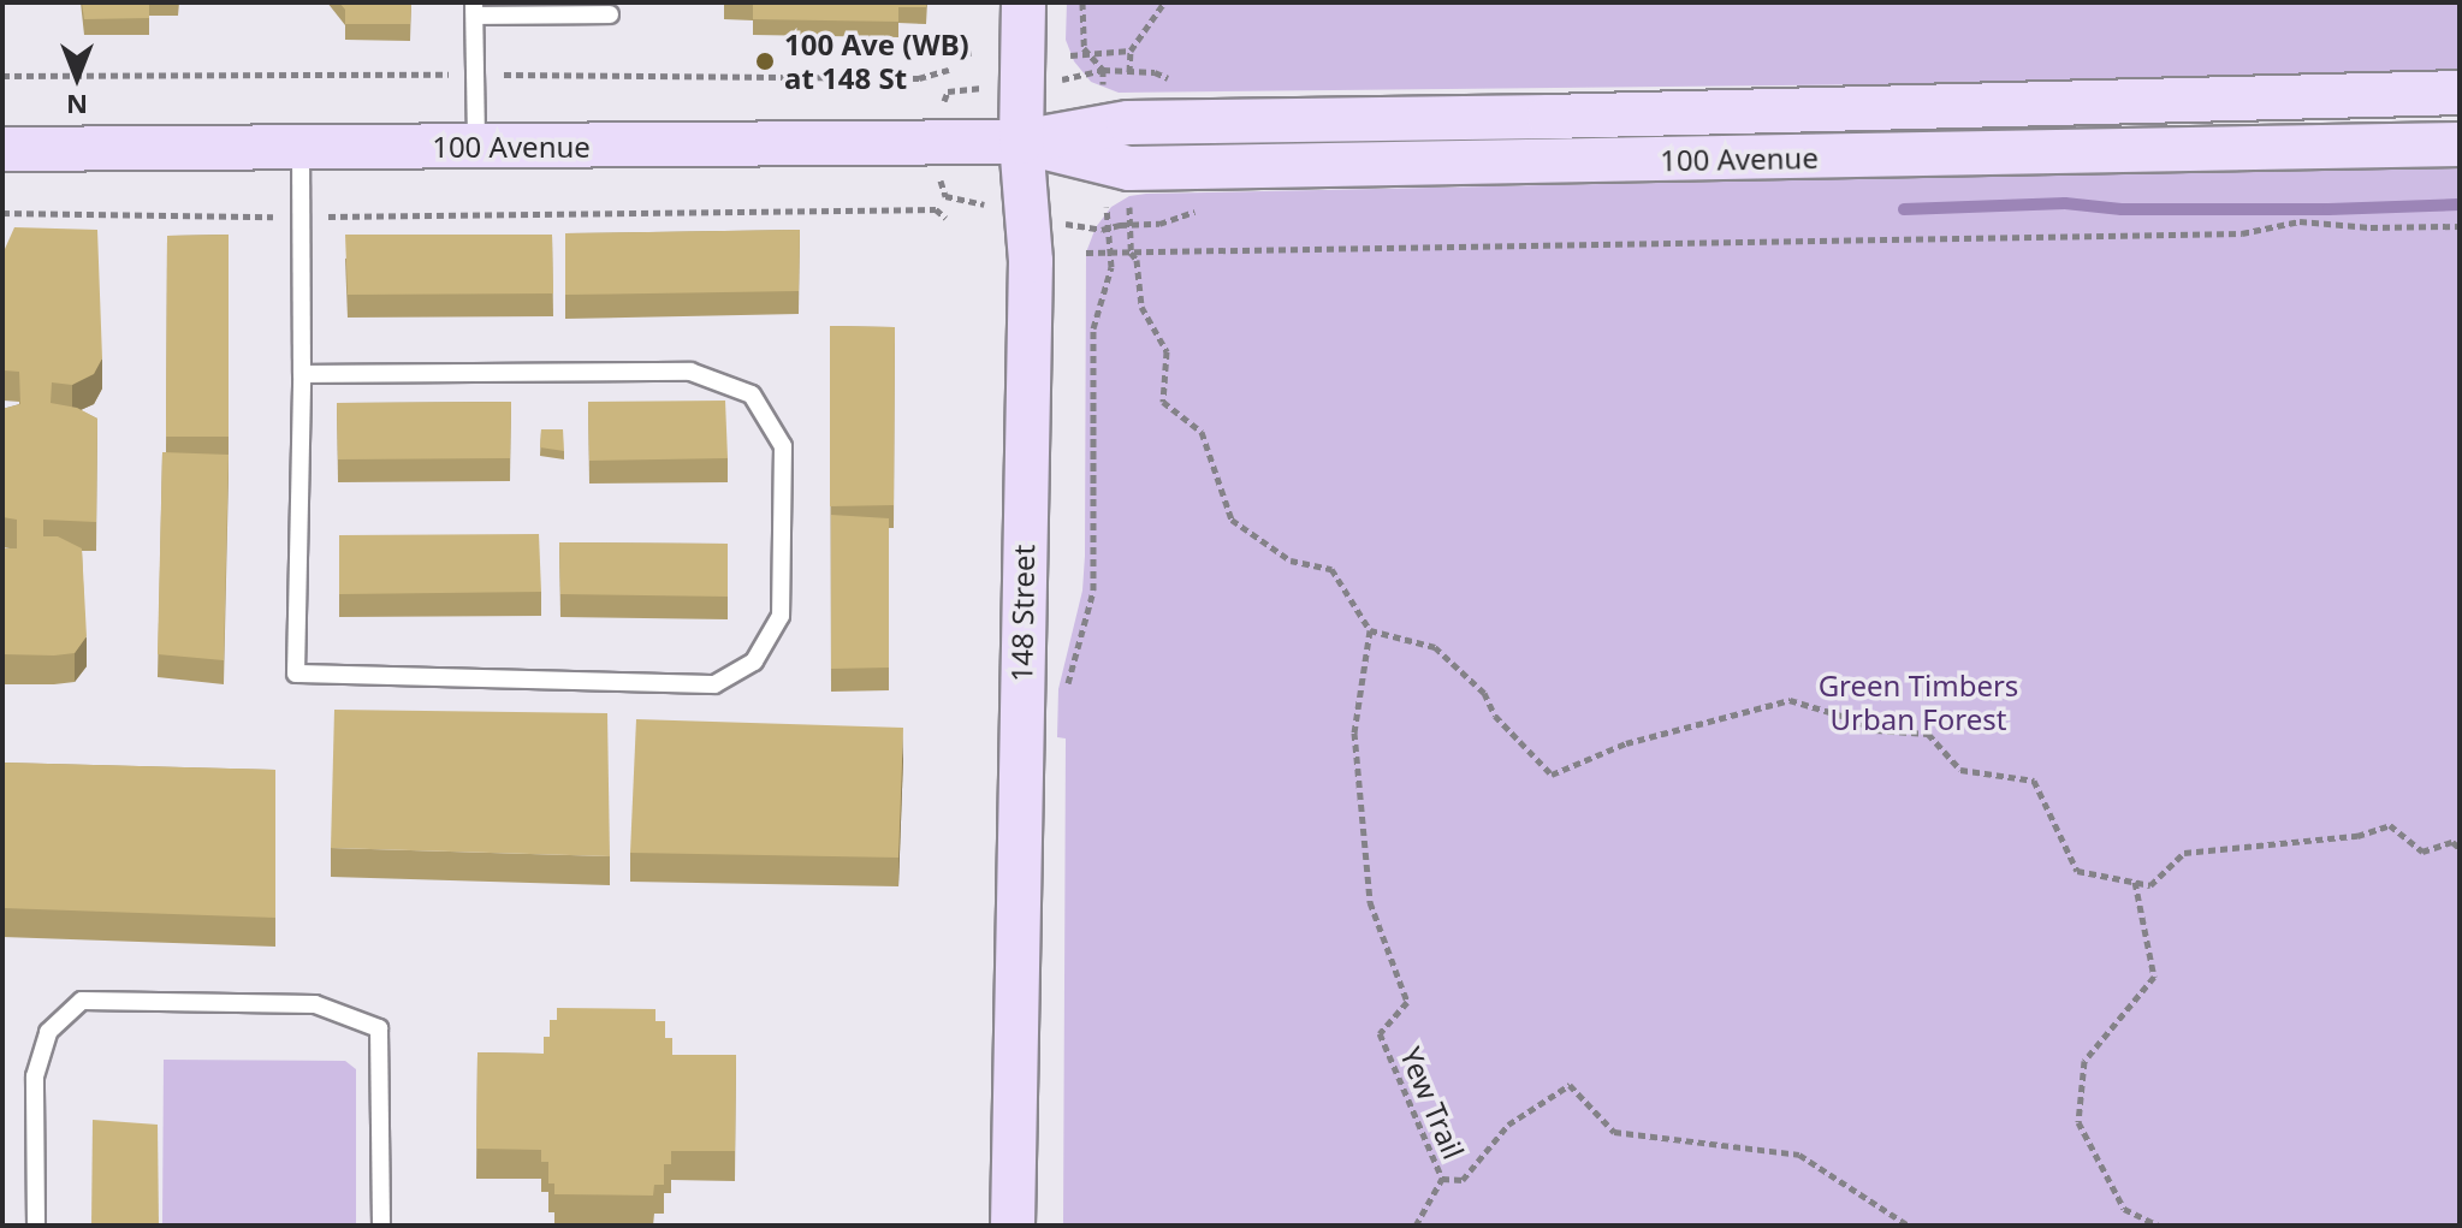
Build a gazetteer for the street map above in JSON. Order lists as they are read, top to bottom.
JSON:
{
  "streets": {
    "main road": ["100 Avenue", "148 Street"],
    "path": ["Yew Trail"]
  },
  "crossings": [
    ["100 Avenue", "148 Street"]
  ],
  "parks": ["Green Timbers Urban Forest"],
  "places": ["100 Ave (WB) at 148 St"],
  "north": "bottom"
}
